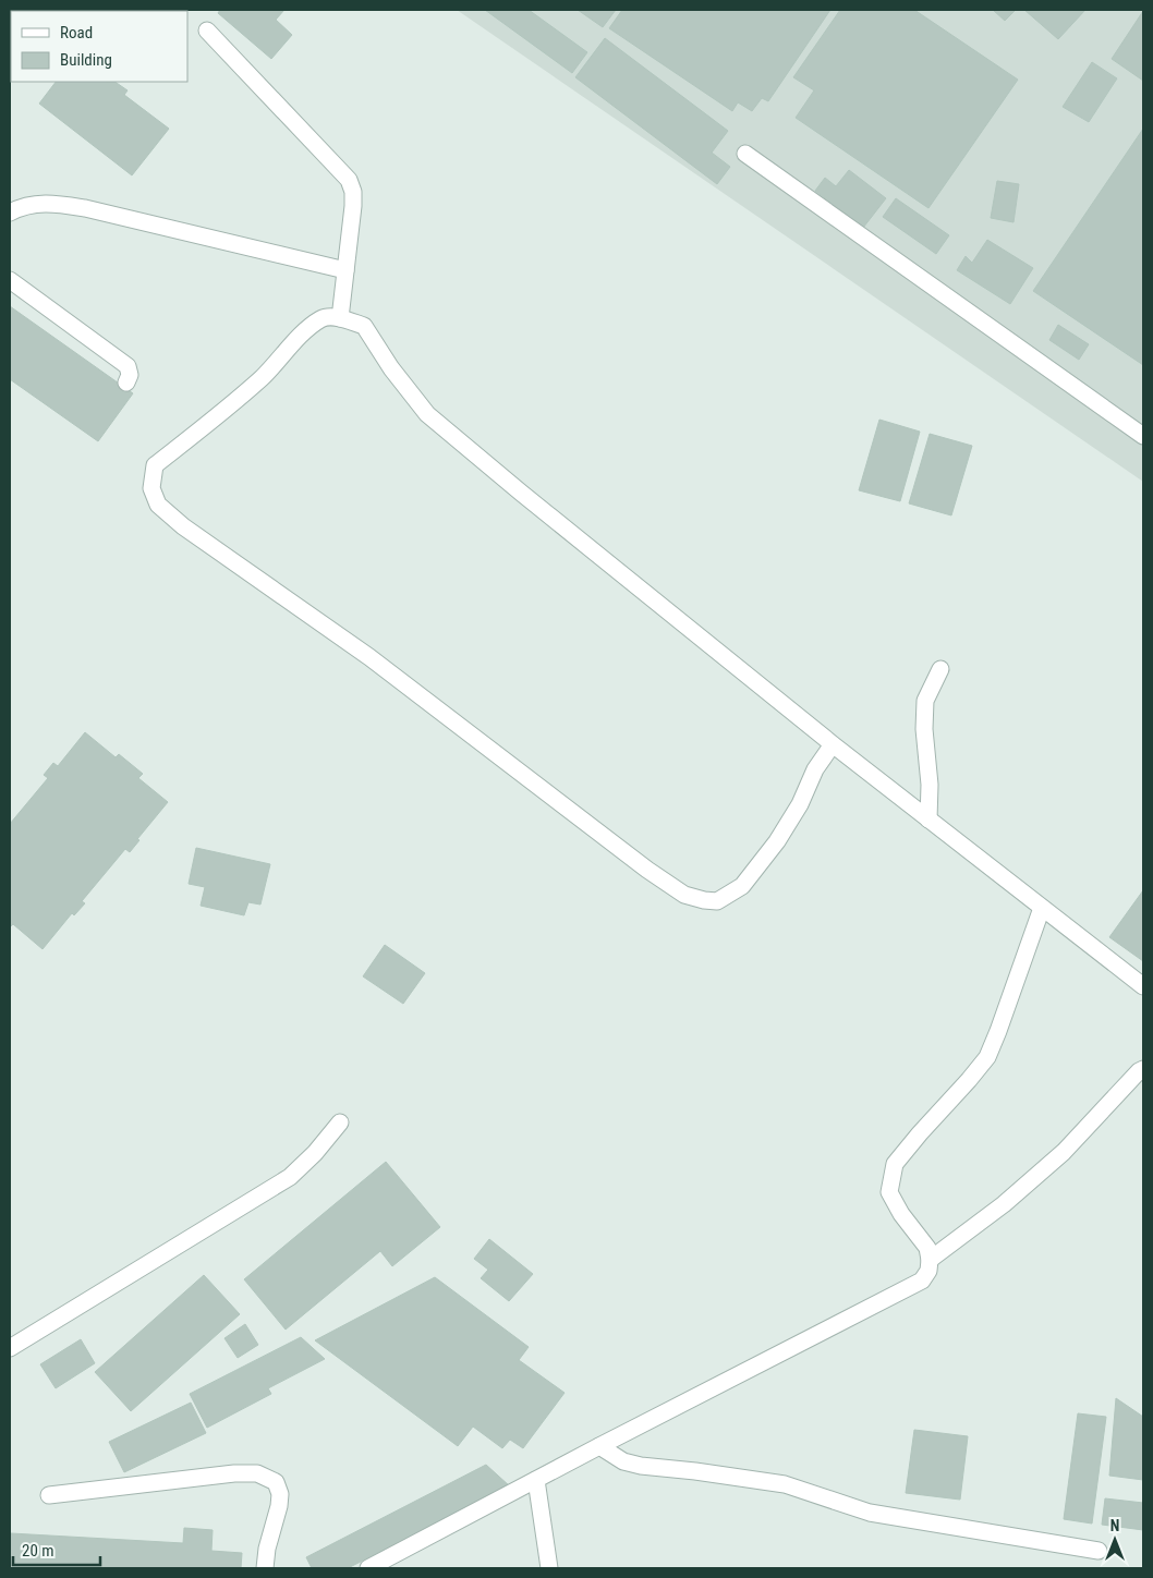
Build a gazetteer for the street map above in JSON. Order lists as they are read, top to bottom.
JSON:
{
  "legend": ["Road", "Building"],
  "scale_bar": "20 m",
  "north": "top"
}
